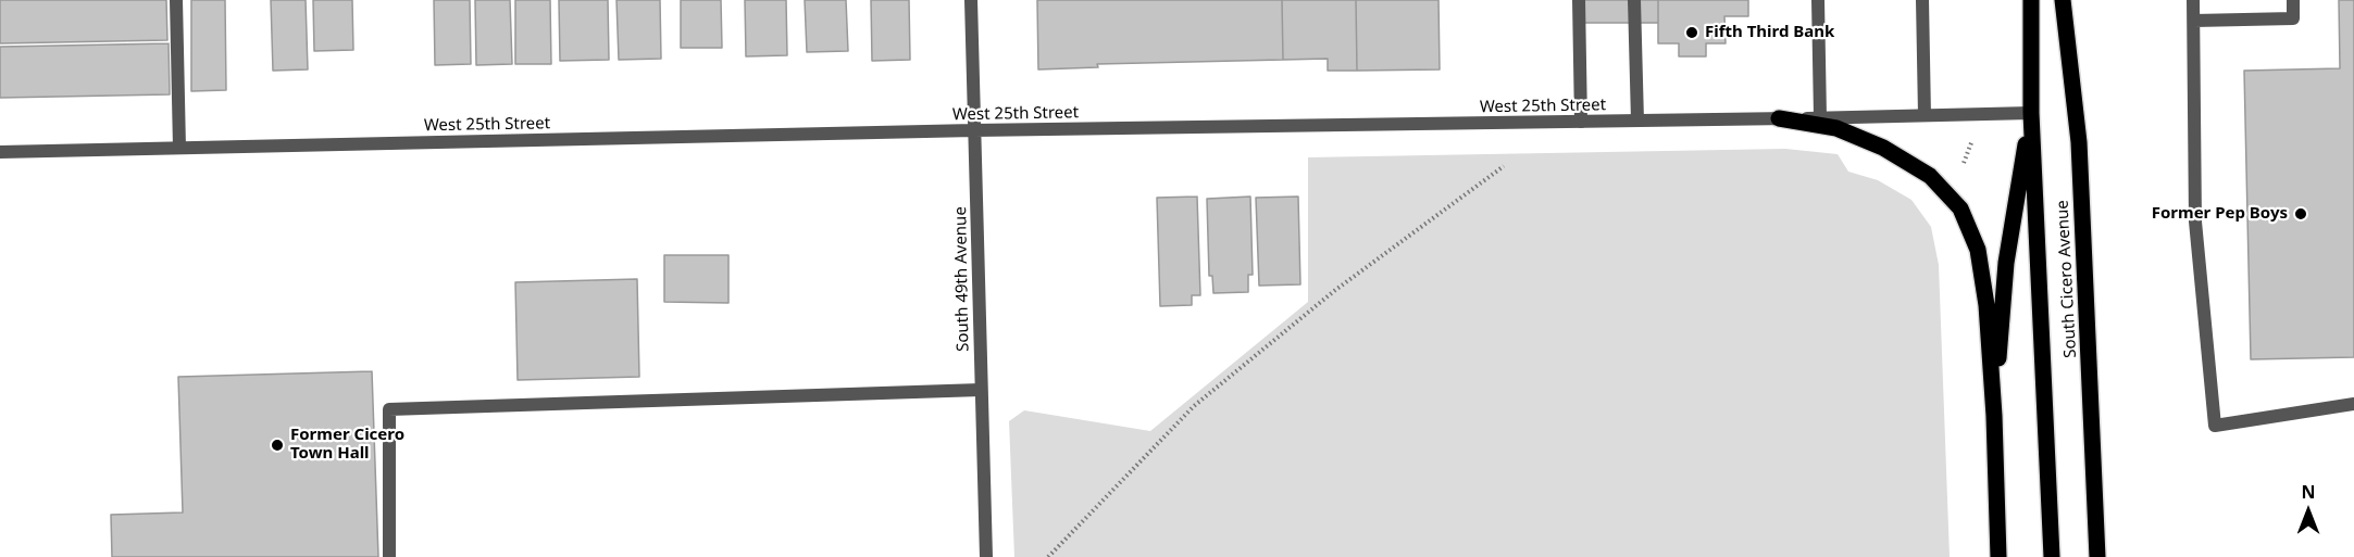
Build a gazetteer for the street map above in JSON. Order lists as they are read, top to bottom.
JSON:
{
  "streets": {
    "main road": ["South Cicero Avenue"],
    "street": ["West 25th Street", "South 49th Avenue"]
  },
  "crossings": [
    ["West 25th Street", "South 49th Avenue"],
    ["West 25th Street", "South Cicero Avenue"]
  ],
  "places": ["Fifth Third Bank", "Former Pep Boys", "Former Cicero Town Hall"],
  "north": "top"
}
